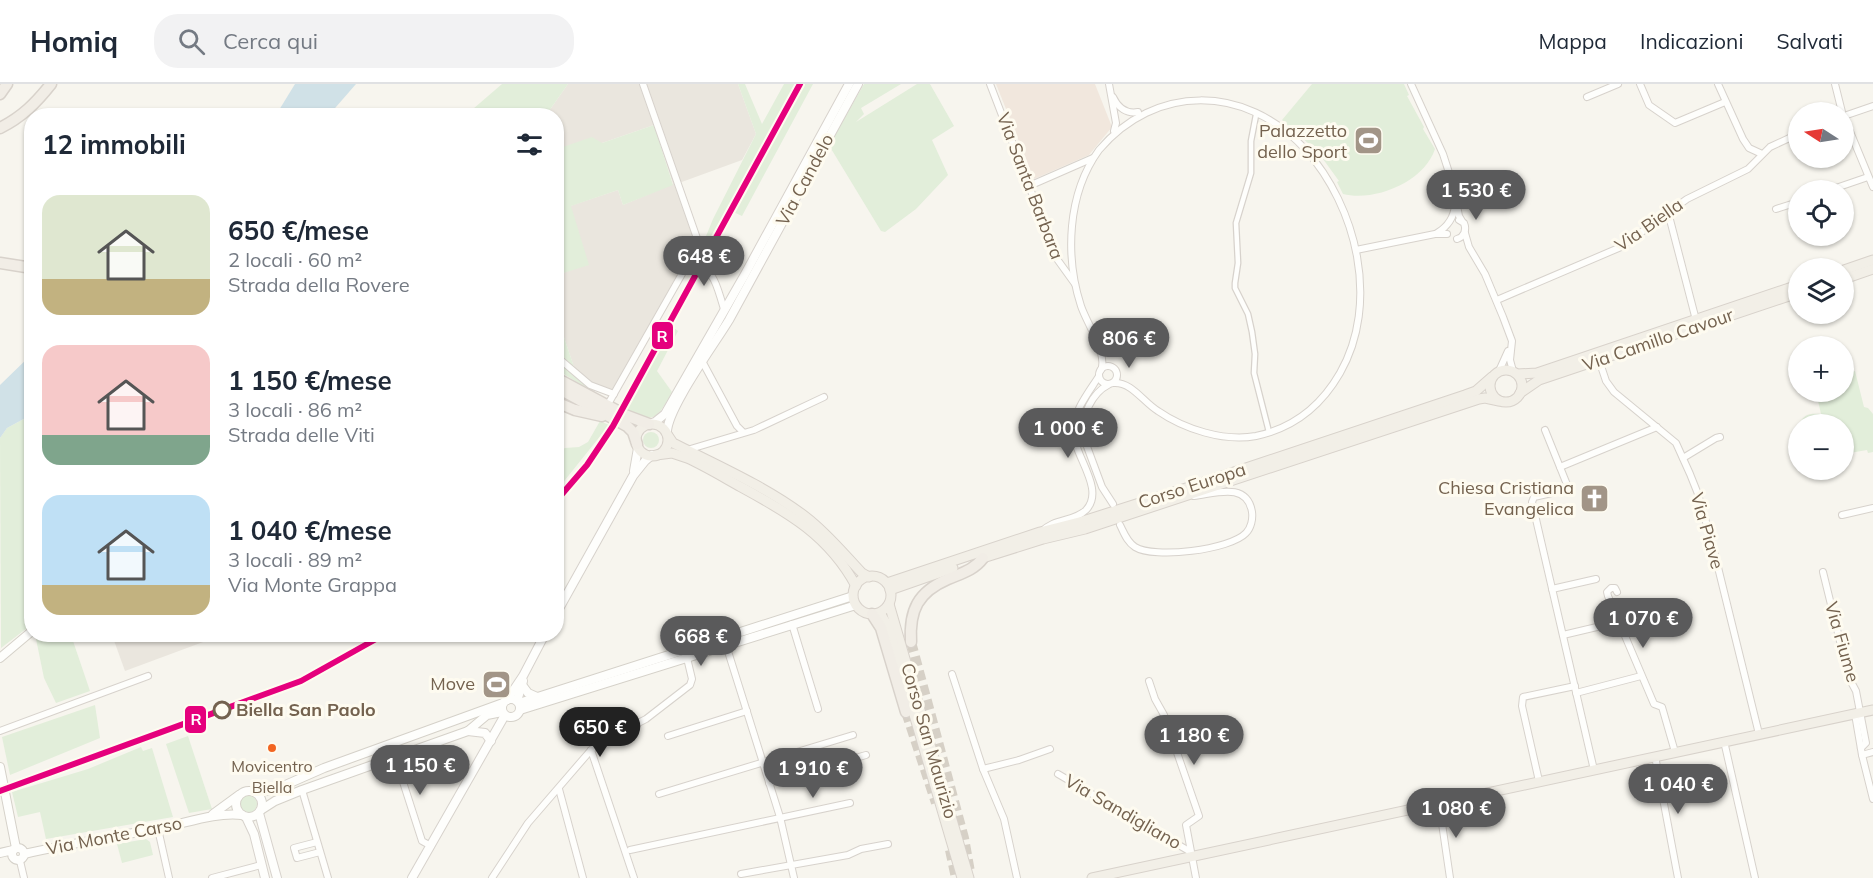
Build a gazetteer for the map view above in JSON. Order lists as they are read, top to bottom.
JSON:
{
  "streets": {
    "main road": [
      "Via Camillo Cavour",
      "Corso Europa",
      "Corso San Maurizio",
      "Via Monte Carso"
    ],
    "street": [
      "Via Candelo",
      "Via Santa Barbara",
      "Via Biella",
      "Via Piave",
      "Via Fiume",
      "Via Sandigliano"
    ]
  },
  "crossings": [
    ["Via Camillo Cavour", "Corso Europa"],
    ["Via Camillo Cavour", "Via Piave"],
    ["Corso Europa", "Corso San Maurizio"]
  ],
  "places": {
    "sports": ["Palazzetto dello Sport", "Move"],
    "church": ["Chiesa Cristiana Evangelica"],
    "other": ["Biella San Paolo", "Movicentro Biella"]
  },
  "lines": ["transit line R"],
  "north": "left",
  "page": {
    "header": "Homiq",
    "search": "Cerca qui",
    "nav": ["Mappa", "Indicazioni", "Salvati"],
    "map_buttons": ["+", "−"],
    "heading": "12 immobili",
    "price": [
      "1 530 €",
      "648 €",
      "806 €",
      "1 000 €",
      "1 070 €",
      "668 €",
      "650 €",
      "1 180 €",
      "1 150 €",
      "1 910 €",
      "1 040 €",
      "1 080 €"
    ],
    "list": [
      {
        "name": "650 €/mese",
        "note": "2 locali · 60 m² · Strada della Rovere"
      },
      {
        "name": "1 150 €/mese",
        "note": "3 locali · 86 m² · Strada delle Viti"
      },
      {
        "name": "1 040 €/mese",
        "note": "3 locali · 89 m² · Via Monte Grappa"
      }
    ]
  }
}
